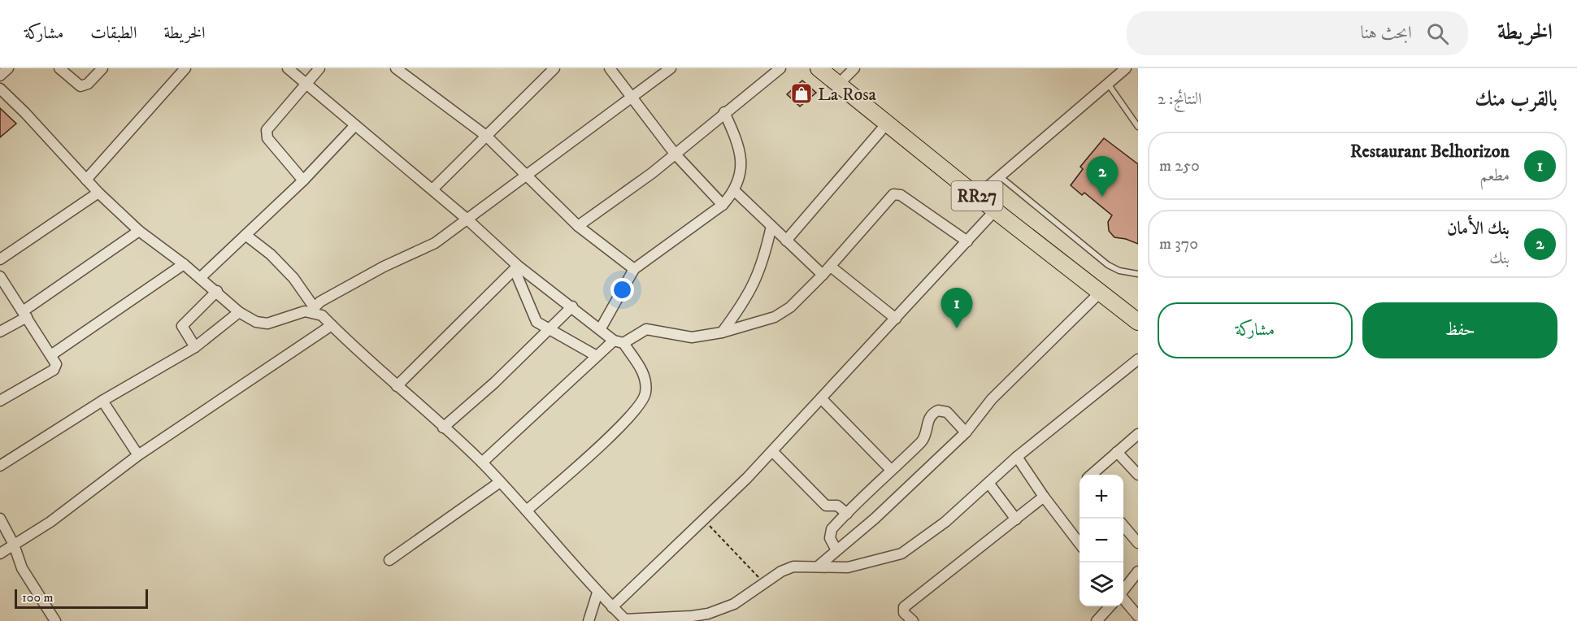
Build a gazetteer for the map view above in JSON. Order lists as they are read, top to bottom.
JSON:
{
  "streets": {
    "highway": ["RR27"]
  },
  "places": {
    "shop": ["La Rosa"]
  },
  "scale_bar": "100 m",
  "page": {
    "header": "الخريطة",
    "search": "ابحث هنا",
    "nav": ["الخريطة", "الطبقات", "مشاركة"],
    "heading": ["بالقرب منك", "النتائج: 2"],
    "list": [
      {
        "mark": "1",
        "name": "Restaurant Belhorizon",
        "note": "مطعم",
        "value": "250 m"
      },
      {
        "mark": "2",
        "name": "بنك الأمان",
        "note": "بنك",
        "value": "370 m"
      }
    ],
    "pins": ["2", "1"],
    "buttons": ["حفظ", "مشاركة"],
    "map_buttons": ["+", "−"],
    "scale": "100 m"
  }
}
